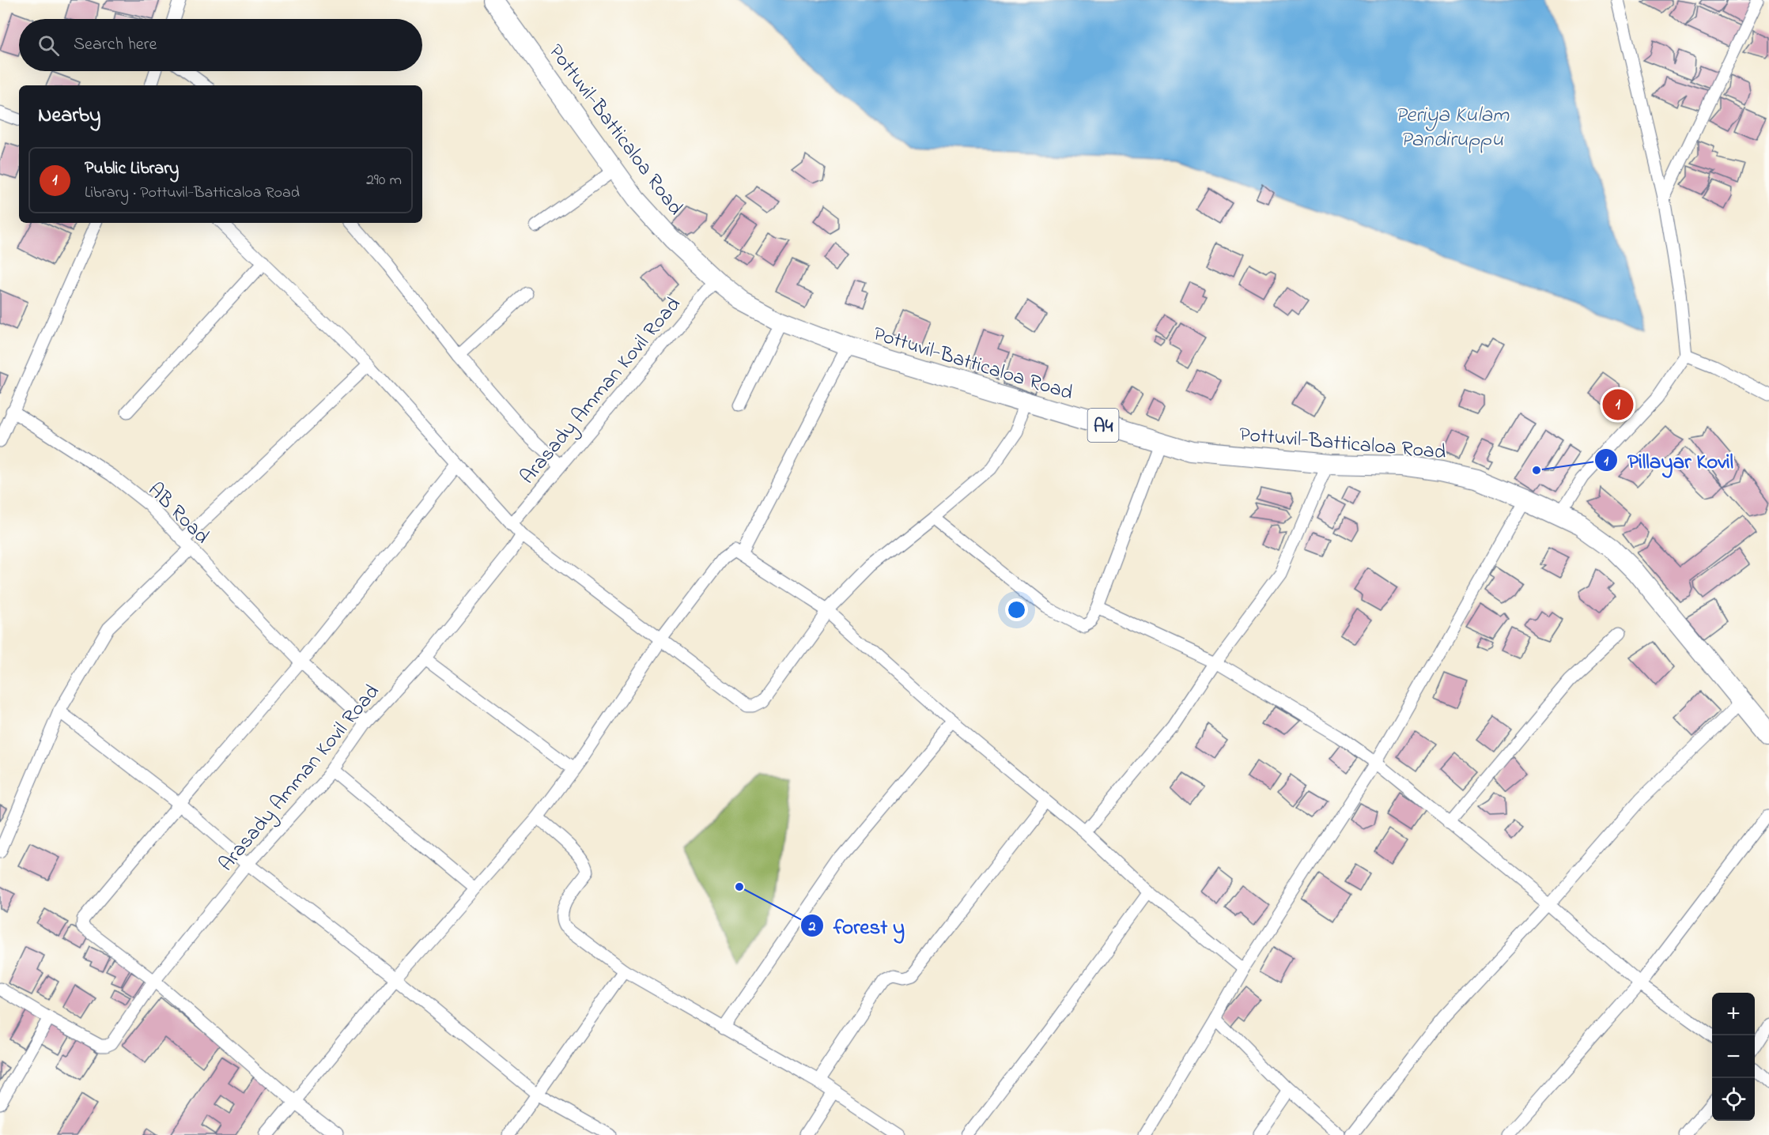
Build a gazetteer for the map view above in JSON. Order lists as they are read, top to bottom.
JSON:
{
  "streets": {
    "highway": ["Pottuvil-Batticaloa Road", "A4"],
    "street": ["Arasady Amman Kovil Road", "AB Road"]
  },
  "crossings": [
    ["Pottuvil-Batticaloa Road", "Arasady Amman Kovil Road"],
    ["Arasady Amman Kovil Road", "AB Road"]
  ],
  "water": ["Periya Kulam Pandiruppu"],
  "places": ["Pillayar Kovil", "forest y"],
  "page": {
    "search": "Search here",
    "heading": "Nearby",
    "list": [
      {
        "mark": "1",
        "name": "Public Library",
        "note": "Library · Pottuvil-Batticaloa Road",
        "value": "290 m"
      }
    ],
    "pins": "1",
    "map_buttons": ["+", "−"]
  }
}
